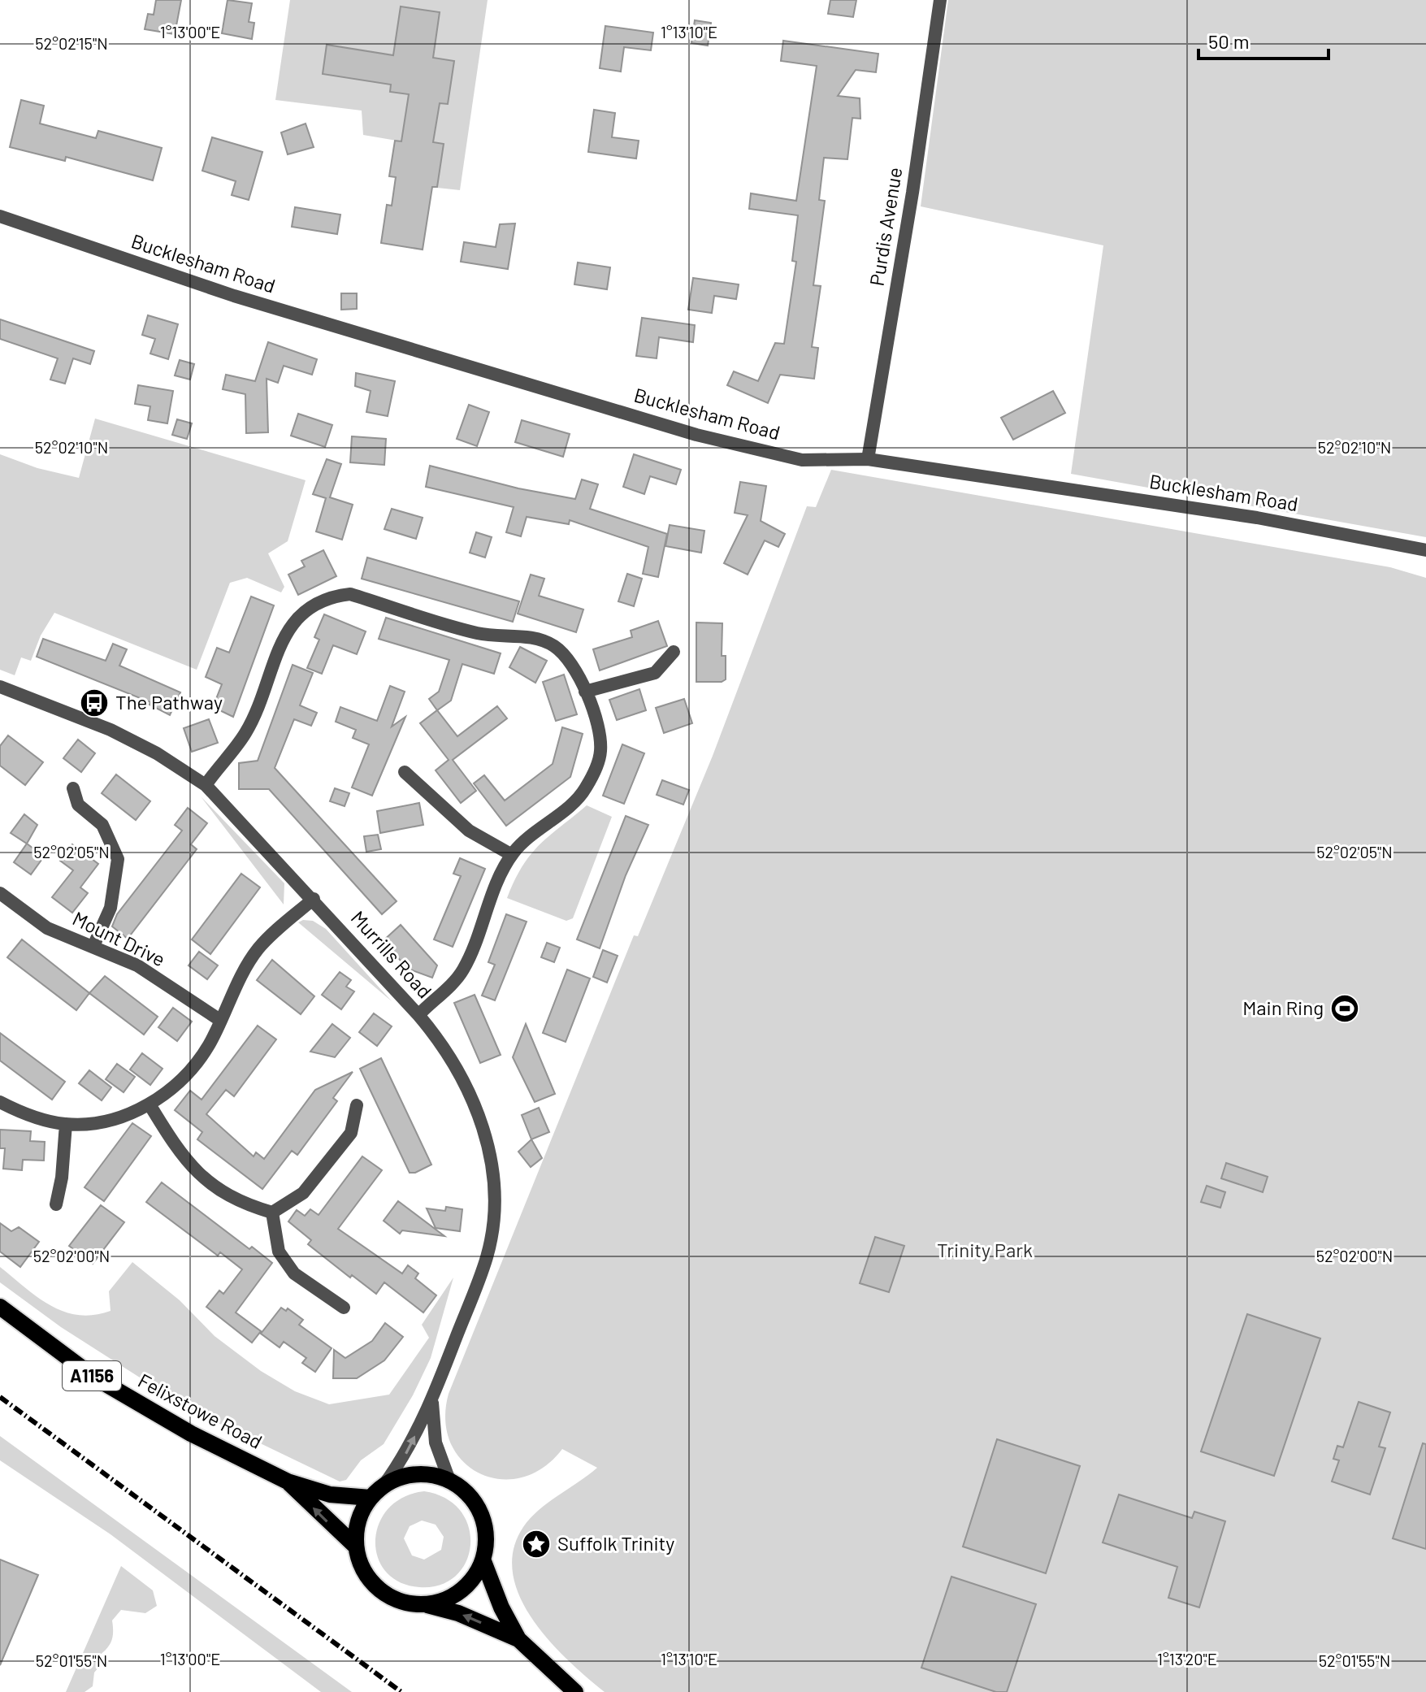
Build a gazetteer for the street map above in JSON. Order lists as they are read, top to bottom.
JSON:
{
  "streets": {
    "main road": ["A1156", "Felixstowe Road"],
    "street": [
      "Purdis Avenue",
      "Bucklesham Road",
      "Mount Drive",
      "Murrills Road"
    ]
  },
  "crossings": [
    ["Purdis Avenue", "Bucklesham Road"],
    ["Murrills Road", "Felixstowe Road"]
  ],
  "parks": ["Trinity Park"],
  "places": {
    "bus stop": ["The Pathway"],
    "sports": ["Main Ring"],
    "place": ["Suffolk Trinity"]
  },
  "scale_bar": "50 m",
  "coordinates": [
    "1°13'00\"E",
    "1°13'10\"E",
    "52°02'15\"N",
    "52°02'10\"N",
    "52°02'05\"N",
    "52°02'00\"N",
    "1°13'20\"E",
    "52°01'55\"N"
  ]
}
